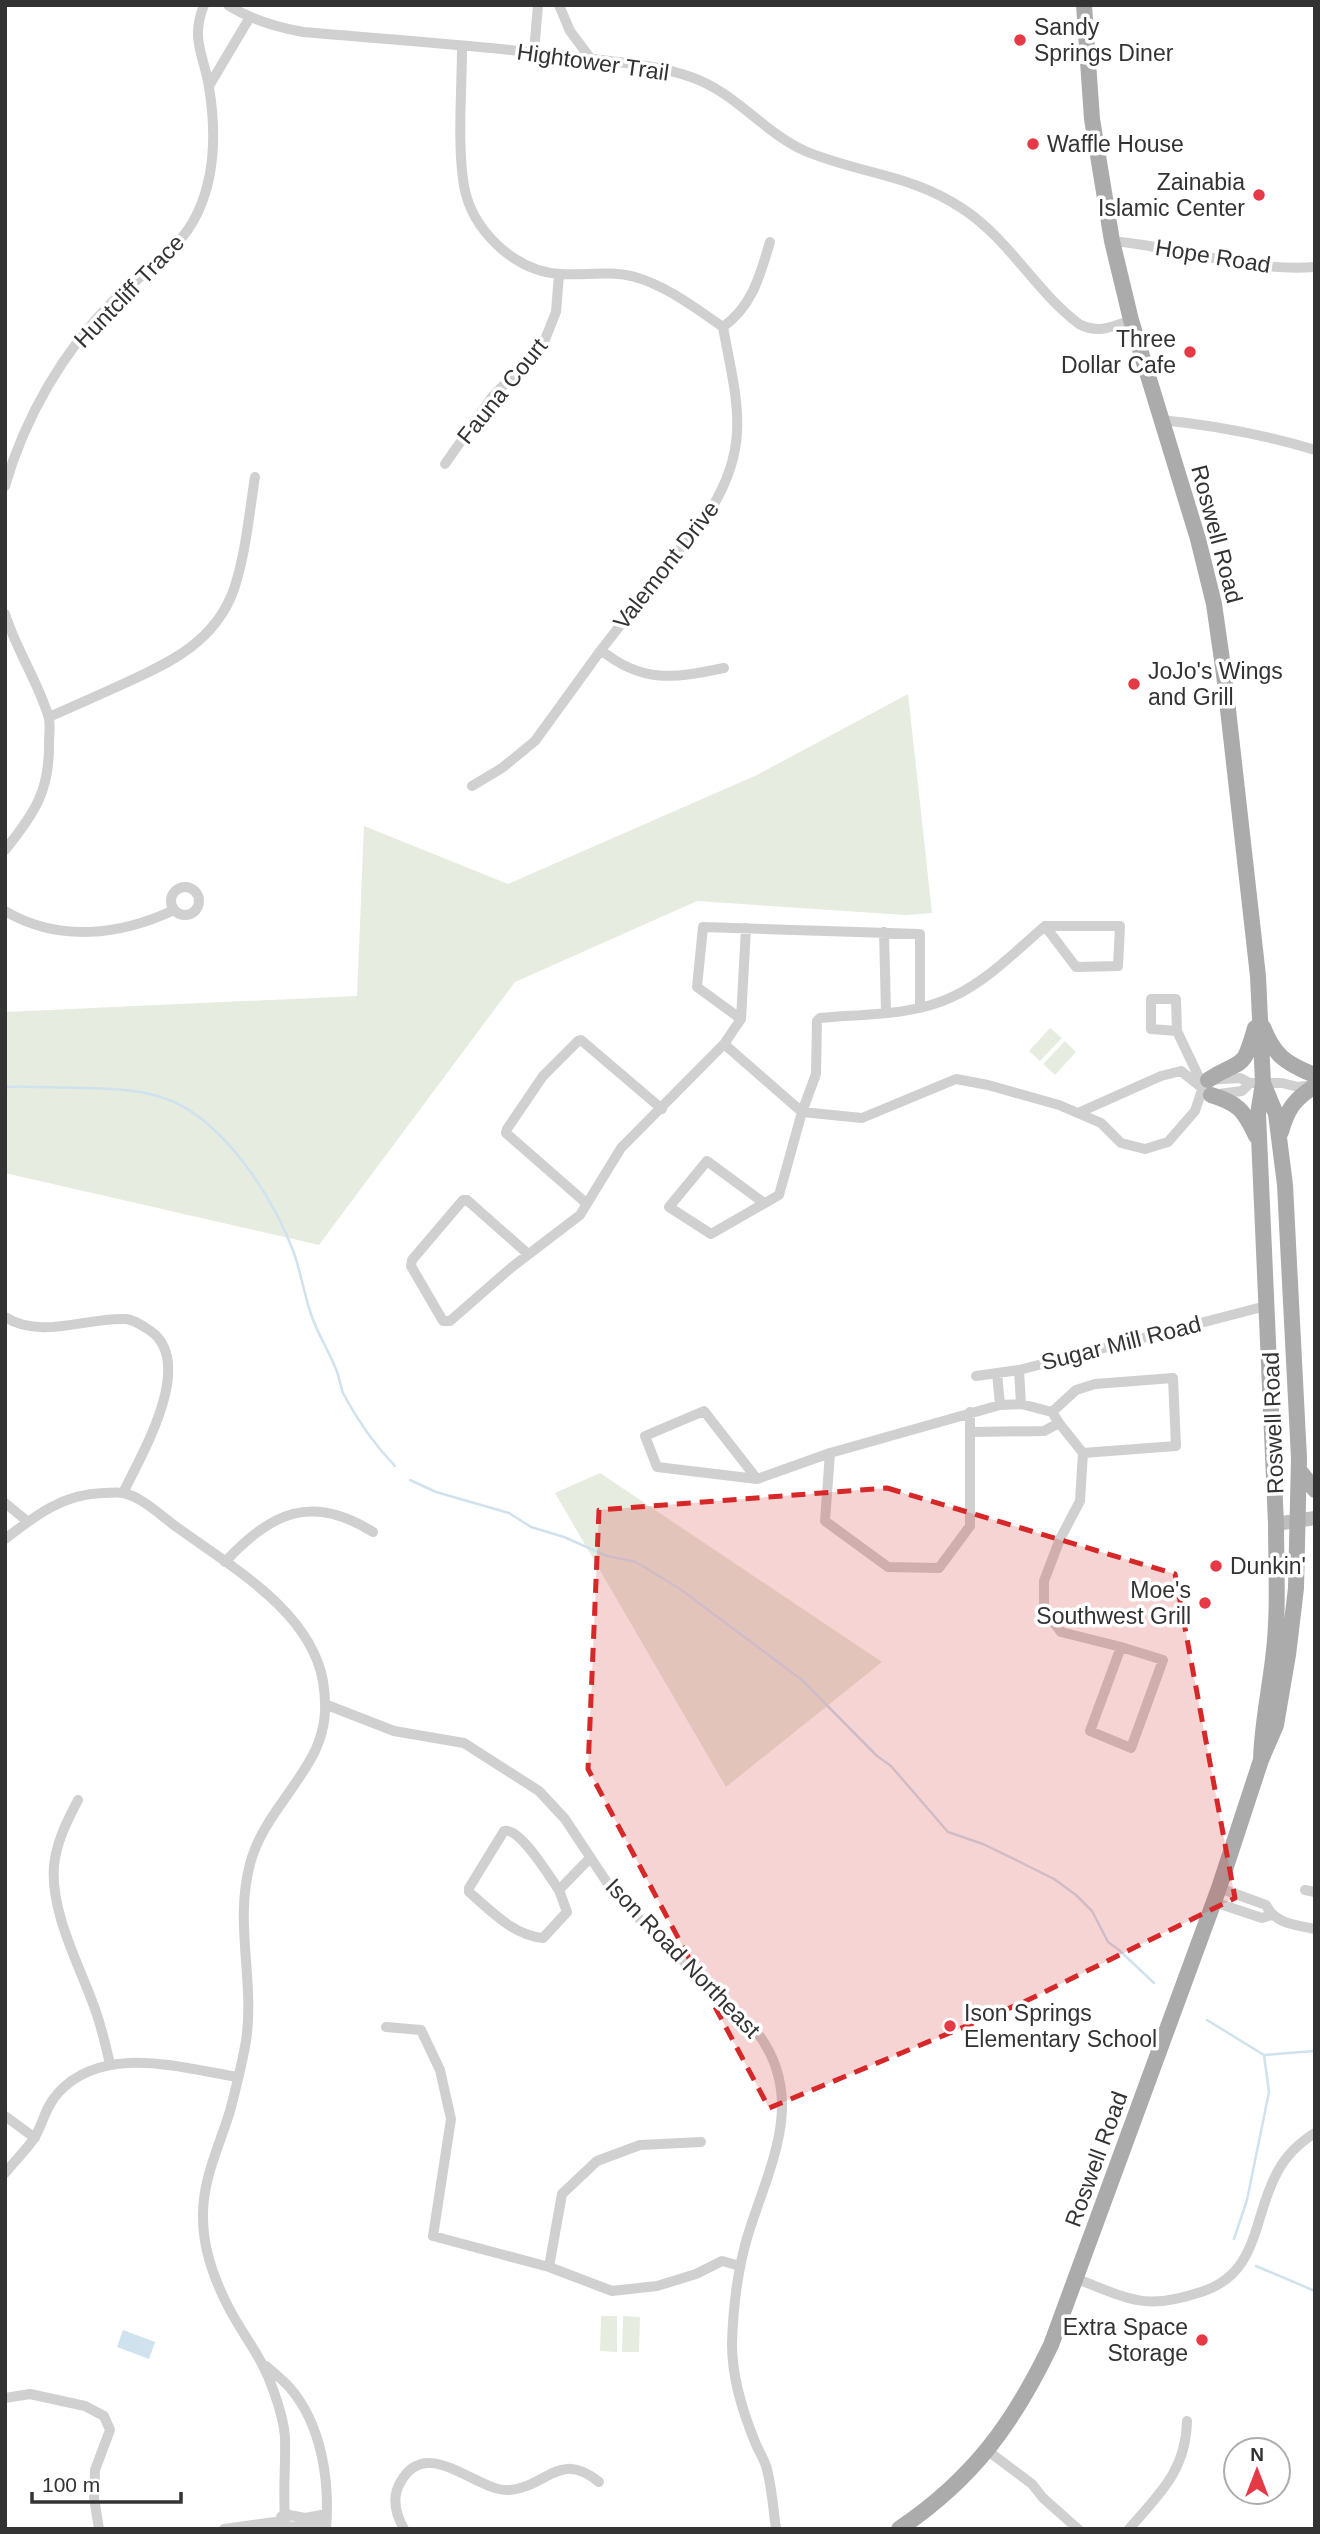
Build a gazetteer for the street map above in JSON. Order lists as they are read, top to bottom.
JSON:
{
  "streets": {
    "main road": ["Roswell Road"],
    "street": [
      "Hightower Trail",
      "Hope Road",
      "Huntcliff Trace",
      "Fauna Court",
      "Valemont Drive",
      "Sugar Mill Road",
      "Ison Road Northeast"
    ]
  },
  "crossings": [
    ["Hightower Trail", "Roswell Road"],
    ["Hope Road", "Roswell Road"],
    ["Roswell Road", "Sugar Mill Road"]
  ],
  "places": [
    "Sandy Springs Diner",
    "Waffle House",
    "Zainabia Islamic Center",
    "Three Dollar Cafe",
    "JoJo's Wings and Grill",
    "Dunkin'",
    "Moe's Southwest Grill",
    "Ison Springs Elementary School",
    "Extra Space Storage"
  ],
  "scale_bar": "100 m",
  "north": "top"
}
